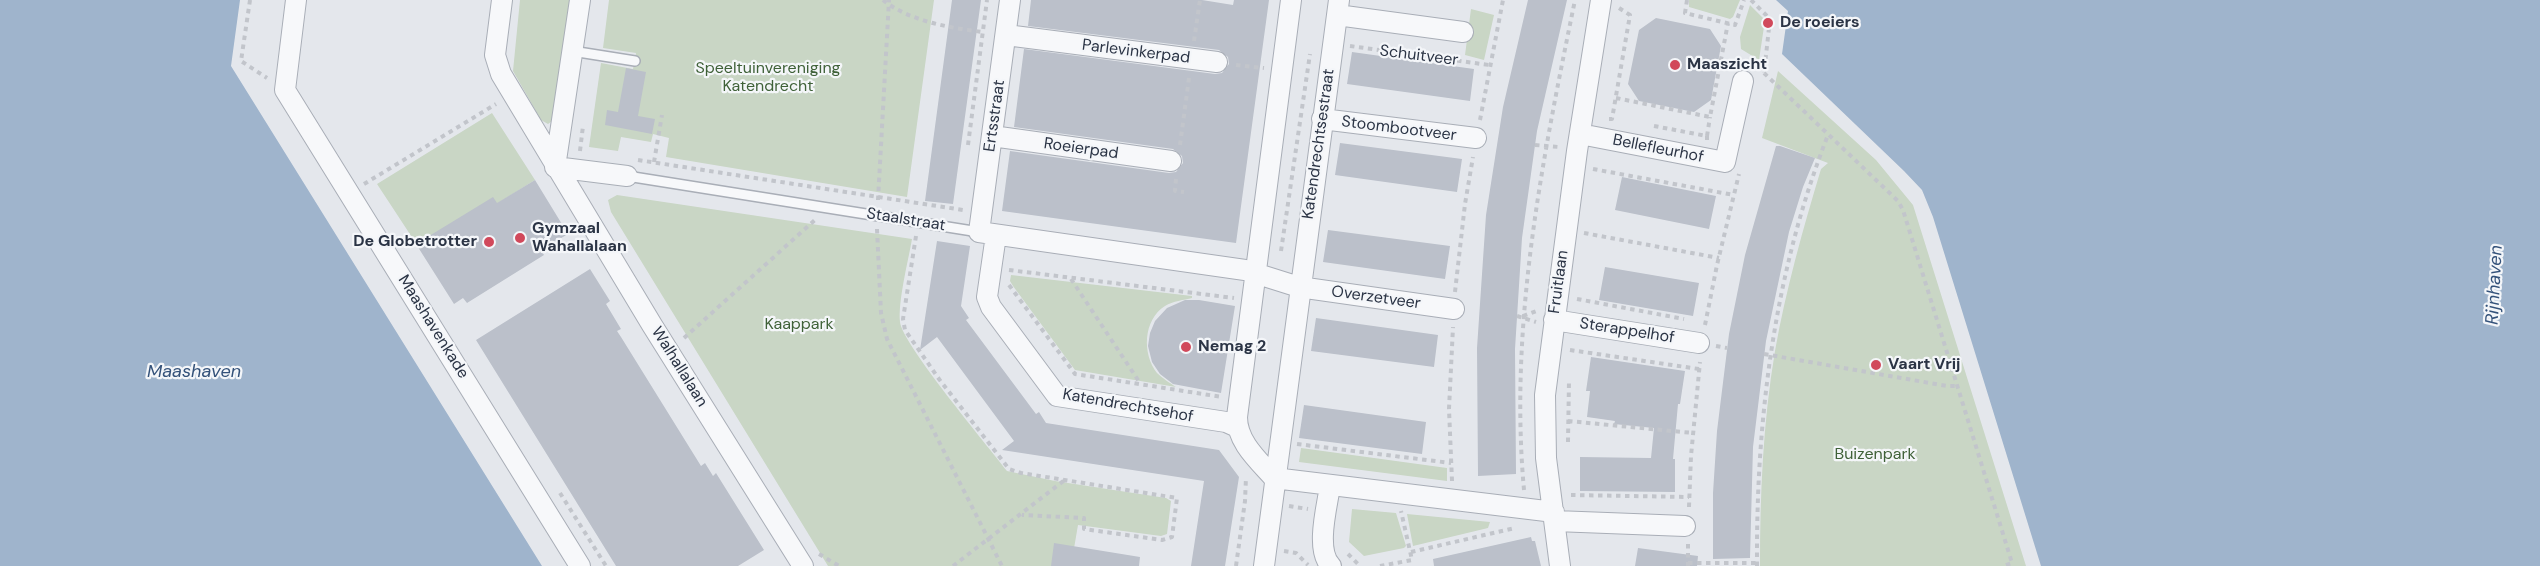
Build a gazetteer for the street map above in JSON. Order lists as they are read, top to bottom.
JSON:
{
  "streets": {
    "street": [
      "Parlevinkerpad",
      "Schuitveer",
      "Ertsstraat",
      "Stoombootveer",
      "Katendrechtsestraat",
      "Roeierpad",
      "Bellefleurhof",
      "Staalstraat",
      "Fruitlaan",
      "Overzetveer",
      "Maashavenkade",
      "Sterappelhof",
      "Walhallalaan",
      "Katendrechtsehof"
    ]
  },
  "crossings": [
    ["Parlevinkerpad", "Ertsstraat"],
    ["Schuitveer", "Katendrechtsestraat"],
    ["Ertsstraat", "Roeierpad"],
    ["Ertsstraat", "Staalstraat"],
    ["Ertsstraat", "Katendrechtsehof"],
    ["Stoombootveer", "Katendrechtsestraat"],
    ["Katendrechtsestraat", "Overzetveer"],
    ["Bellefleurhof", "Fruitlaan"],
    ["Staalstraat", "Walhallalaan"],
    ["Staalstraat", "Katendrechtsehof"],
    ["Fruitlaan", "Sterappelhof"]
  ],
  "water": ["Rijnhaven", "Maashaven"],
  "parks": ["Speeltuinvereniging Katendrecht", "Kaappark", "Buizenpark"],
  "places": [
    "De roeiers",
    "Maaszicht",
    "Gymzaal Wahallalaan",
    "De Globetrotter",
    "Nemag 2",
    "Vaart Vrij"
  ]
}
